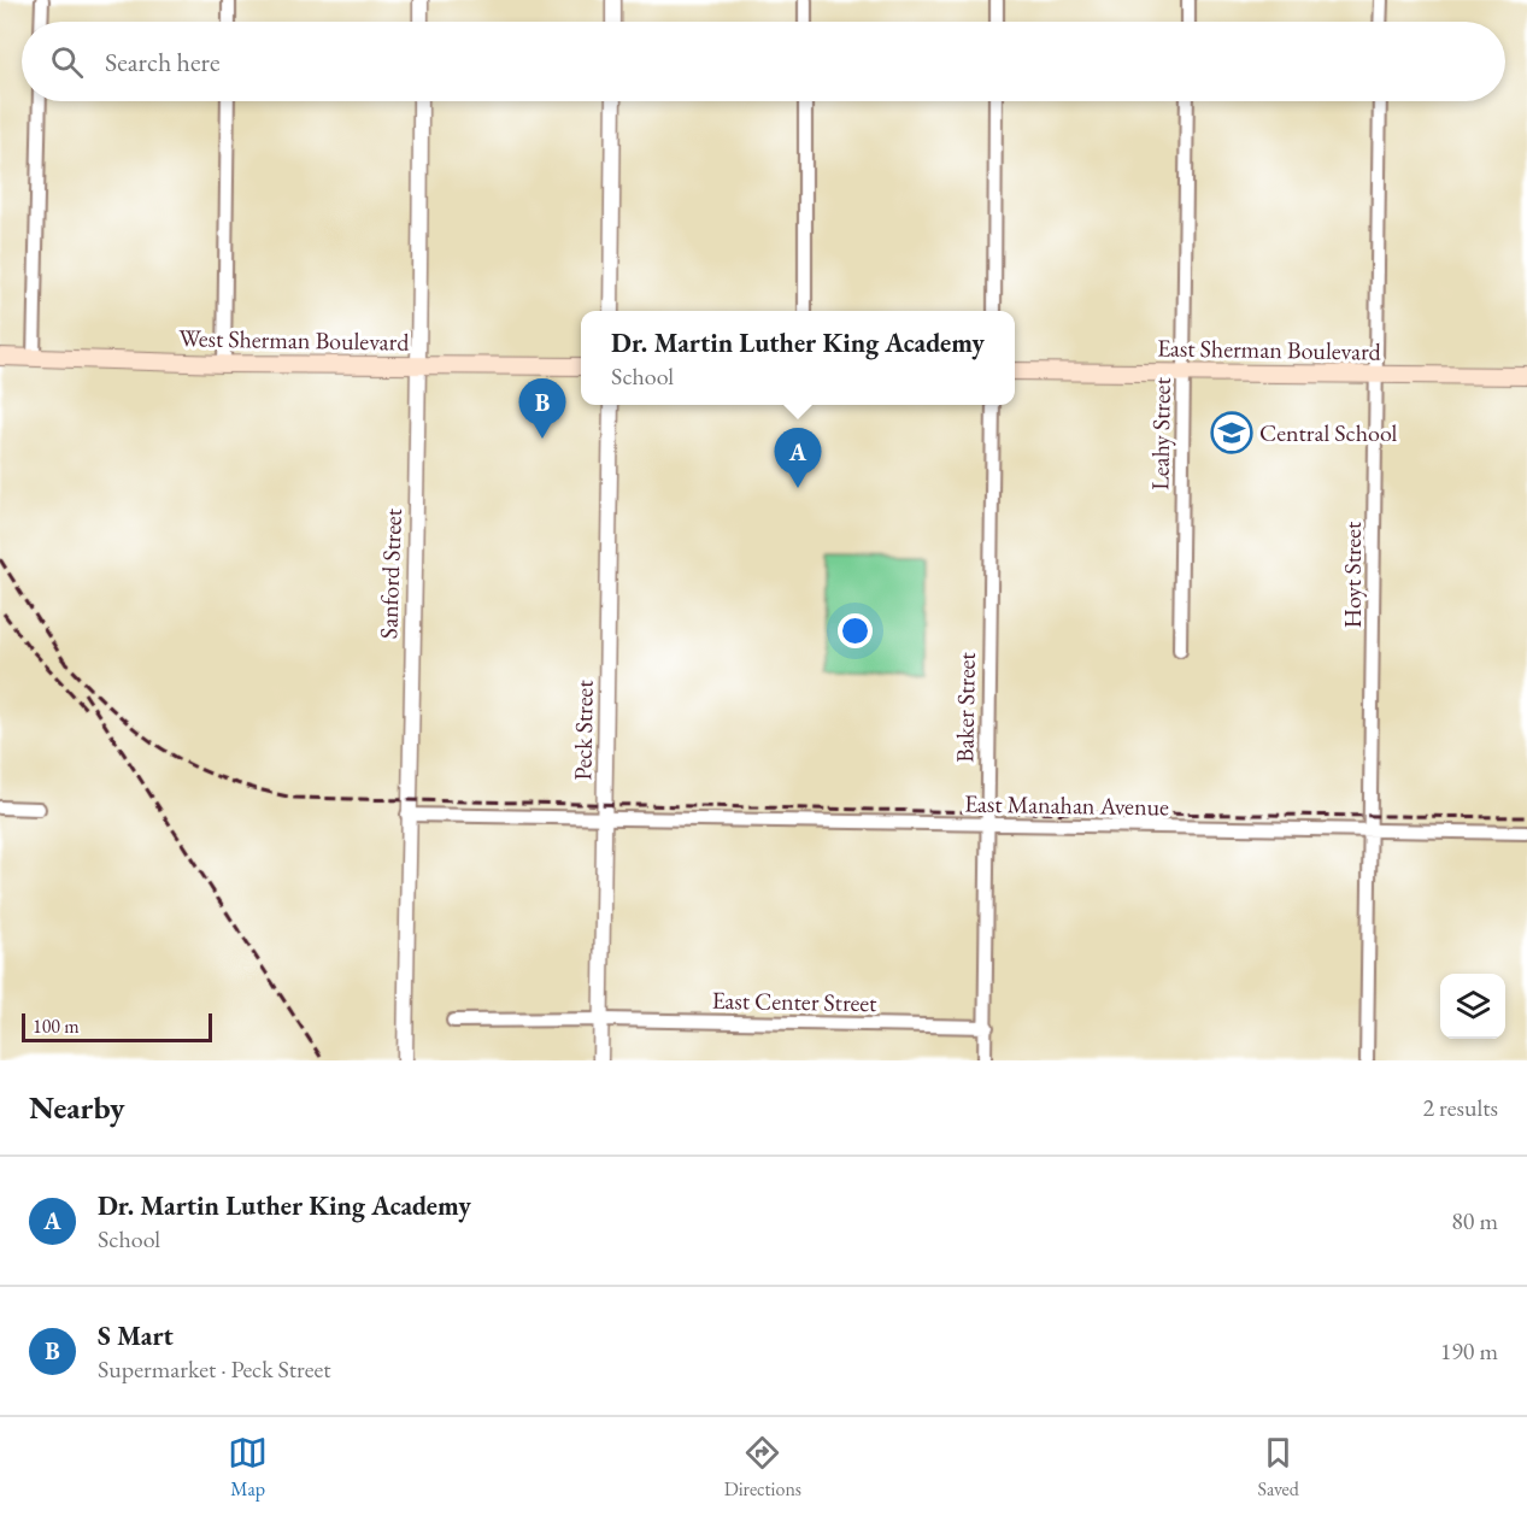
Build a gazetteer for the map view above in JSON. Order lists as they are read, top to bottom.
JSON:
{
  "streets": {
    "main road": ["West Sherman Boulevard", "East Sherman Boulevard"],
    "street": [
      "Leahy Street",
      "Sanford Street",
      "Hoyt Street",
      "Baker Street",
      "Peck Street",
      "East Manahan Avenue",
      "East Center Street"
    ]
  },
  "crossings": [
    ["West Sherman Boulevard", "Sanford Street"],
    ["East Sherman Boulevard", "Leahy Street"],
    ["East Sherman Boulevard", "Hoyt Street"],
    ["Sanford Street", "East Manahan Avenue"],
    ["Hoyt Street", "East Manahan Avenue"],
    ["Baker Street", "East Manahan Avenue"],
    ["Baker Street", "East Center Street"],
    ["Peck Street", "East Manahan Avenue"],
    ["Peck Street", "East Center Street"]
  ],
  "places": {
    "school or university": ["Central School"]
  },
  "scale_bar": "100 m",
  "page": {
    "search": "Search here",
    "popup": ["Dr. Martin Luther King Academy", "School"],
    "pins": ["B", "A"],
    "scale": "100 m",
    "heading": ["Nearby", "2 results"],
    "list": [
      {
        "mark": "A",
        "name": "Dr. Martin Luther King Academy",
        "note": "School",
        "value": "80 m"
      },
      {
        "mark": "B",
        "name": "S Mart",
        "note": "Supermarket · Peck Street",
        "value": "190 m"
      }
    ],
    "nav": ["Map", "Directions", "Saved"]
  }
}
